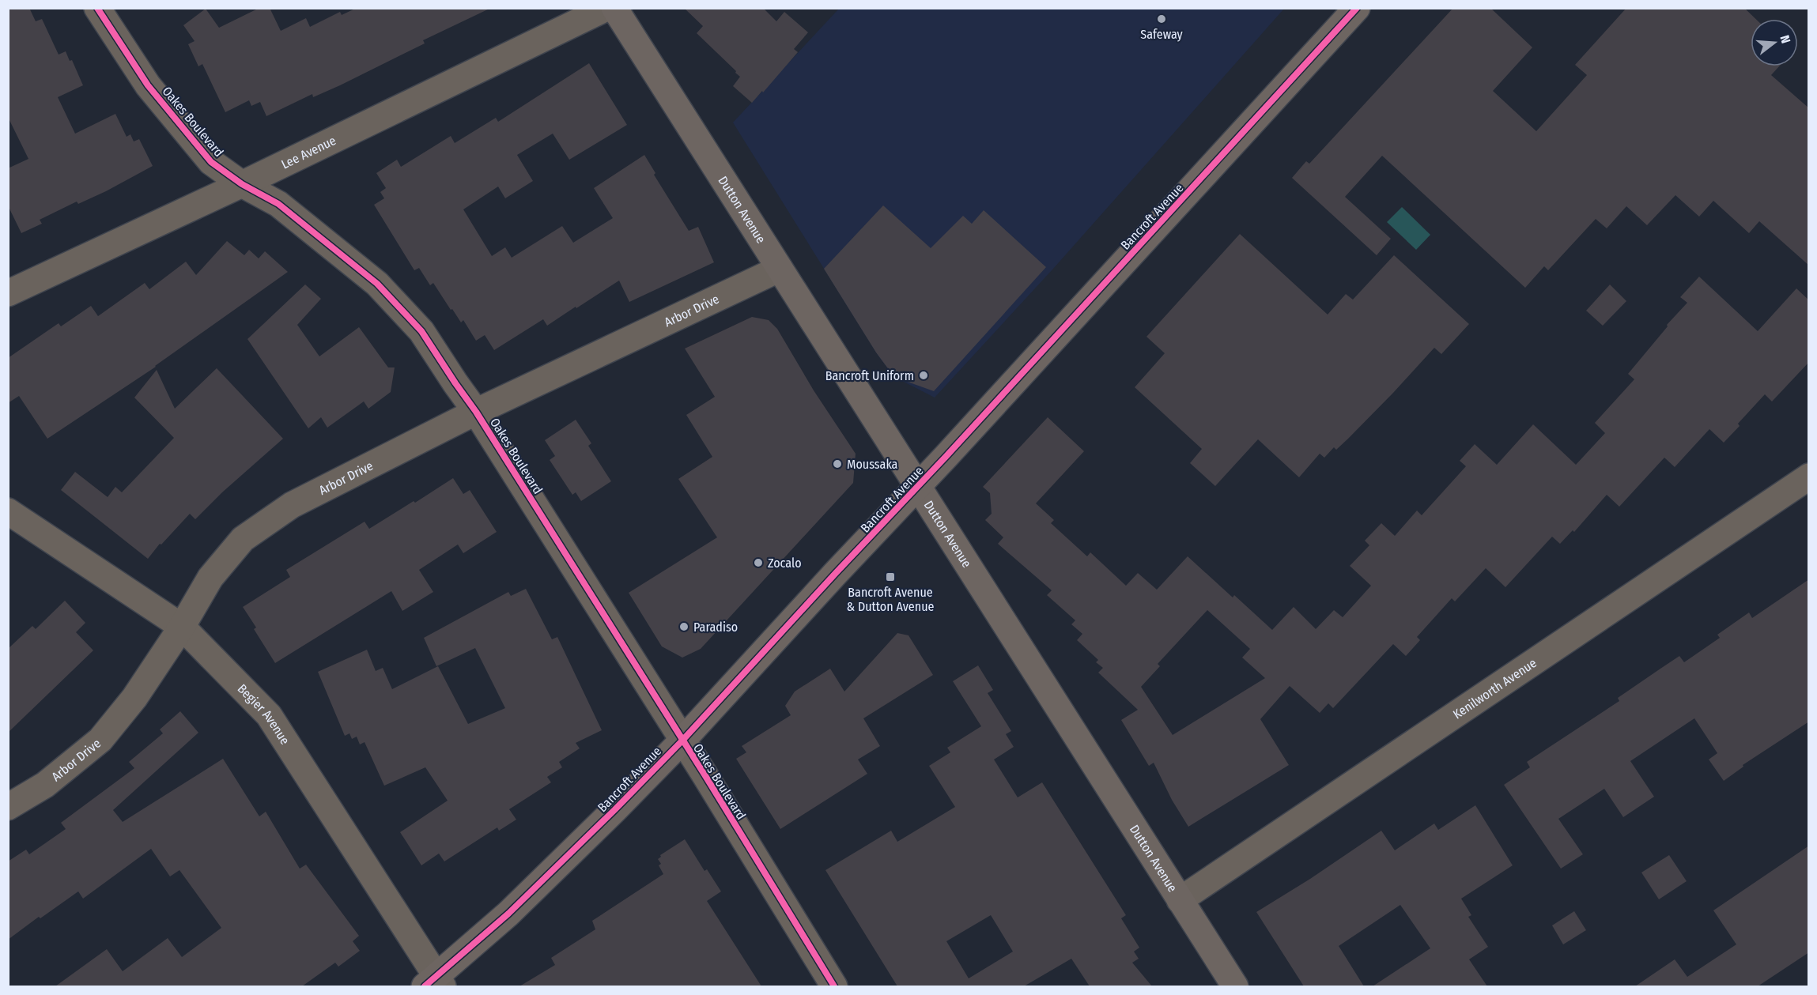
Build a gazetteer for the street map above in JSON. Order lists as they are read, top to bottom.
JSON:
{
  "streets": {
    "main road": ["Dutton Avenue", "Bancroft Avenue"],
    "street": [
      "Oakes Boulevard",
      "Lee Avenue",
      "Arbor Drive",
      "Kenilworth Avenue",
      "Begier Avenue"
    ]
  },
  "crossings": [
    ["Oakes Boulevard", "Lee Avenue"],
    ["Oakes Boulevard", "Bancroft Avenue"],
    ["Oakes Boulevard", "Arbor Drive"],
    ["Dutton Avenue", "Bancroft Avenue"],
    ["Dutton Avenue", "Arbor Drive"],
    ["Dutton Avenue", "Kenilworth Avenue"],
    ["Bancroft Avenue", "Begier Avenue"],
    ["Arbor Drive", "Begier Avenue"]
  ],
  "places": {
    "other": [
      "Safeway",
      "Bancroft Uniform",
      "Moussaka",
      "Zocalo",
      "Paradiso"
    ],
    "transit": ["Bancroft Avenue & Dutton Avenue"]
  },
  "north": "right"
}
